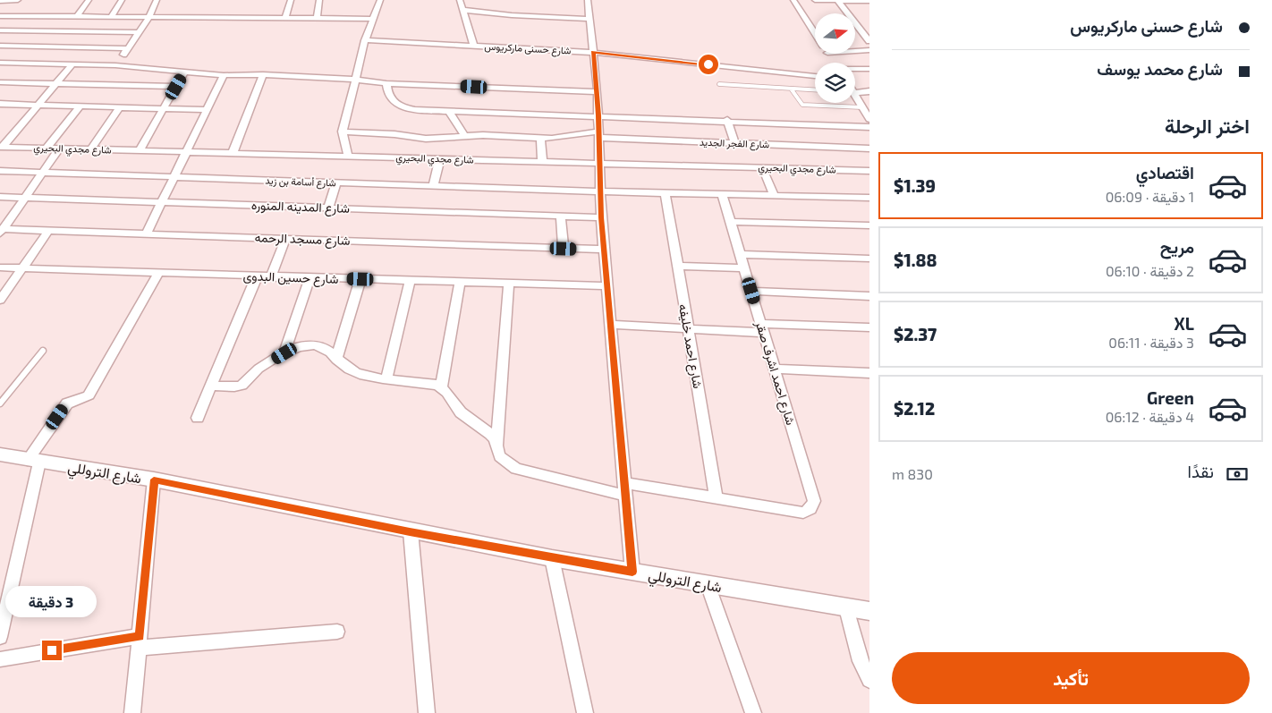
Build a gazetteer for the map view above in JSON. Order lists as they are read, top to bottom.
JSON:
{
  "streets": {
    "street": [
      "شارع حسنى ماركريوس",
      "شارع الفجر الجديد",
      "شارع مجدي البحيري",
      "شارع أسامة بن زيد",
      "شارع المدينه المنوره",
      "شارع مسجد الرحمه",
      "شارع حسين البدوى",
      "شارع احمد خليفه",
      "شارع احمد اشرف صقر",
      "شارع التروللي"
    ]
  },
  "crossings": [
    ["شارع أسامة بن زيد", "شارع احمد خليفه"],
    ["شارع أسامة بن زيد", "شارع احمد اشرف صقر"],
    ["شارع احمد خليفه", "شارع احمد اشرف صقر"]
  ],
  "north": "right",
  "page": {
    "banner": ["شارع حسنى ماركريوس", "شارع محمد يوسف"],
    "heading": "اختر الرحلة",
    "list": [
      {
        "name": "اقتصادي",
        "note": "1 دقيقة · 06:09",
        "value": "$1.39"
      },
      {
        "name": "مريح",
        "note": "2 دقيقة · 06:10",
        "value": "$1.88"
      },
      {
        "name": "XL",
        "note": "3 دقيقة · 06:11",
        "value": "$2.37"
      },
      {
        "name": "Green",
        "note": "4 دقيقة · 06:12",
        "value": "$2.12"
      }
    ],
    "pay": ["نقدًا", "830 m"],
    "bubble": "3 دقيقة",
    "buttons": "تأكيد"
  }
}
